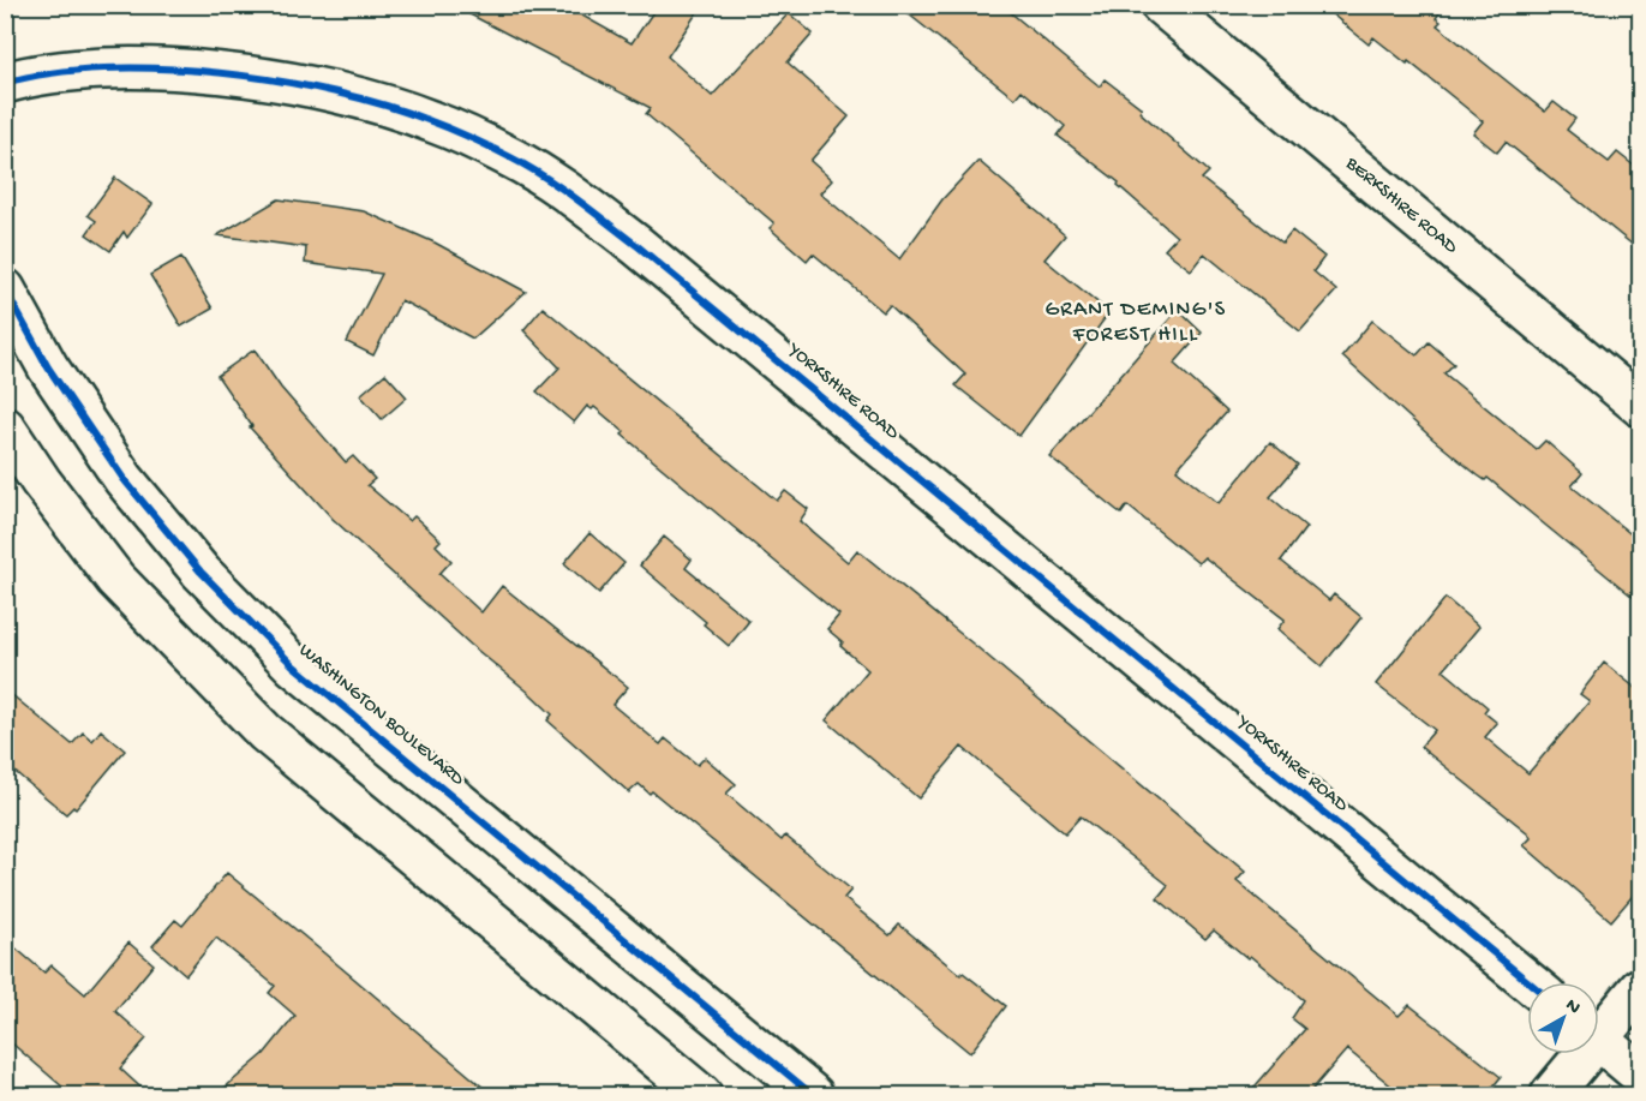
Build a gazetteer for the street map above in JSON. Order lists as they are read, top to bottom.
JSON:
{
  "streets": {
    "street": ["BERKSHIRE ROAD", "YORKSHIRE ROAD", "WASHINGTON BOULEVARD"]
  },
  "districts": ["GRANT DEMING'S FOREST HILL"],
  "north": "top right"
}
